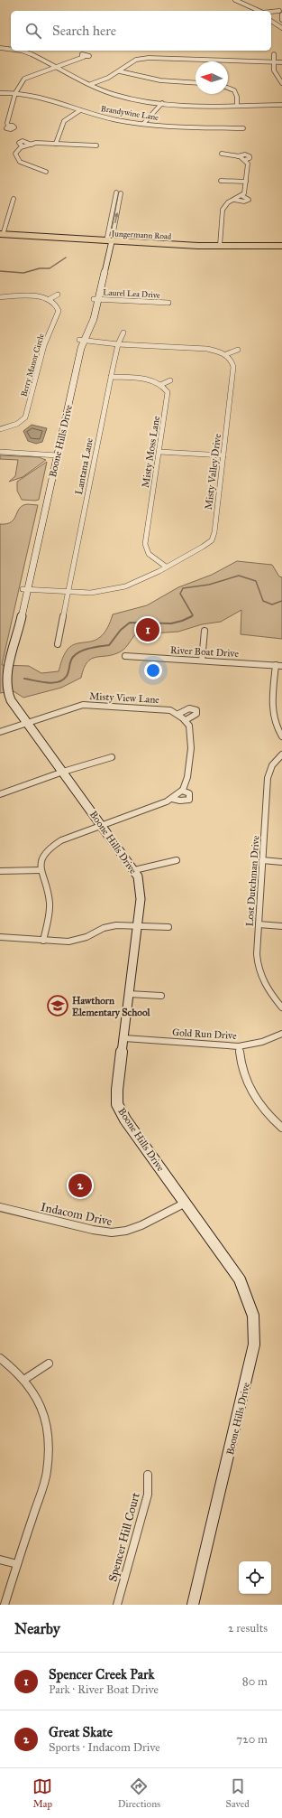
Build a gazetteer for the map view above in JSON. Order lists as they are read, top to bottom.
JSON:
{
  "streets": {
    "main road": ["Jungermann Road"],
    "street": [
      "Brandywine Lane",
      "Laurel Lea Drive",
      "Berry Manor Circle",
      "Boone Hills Drive",
      "Misty Moss Lane",
      "Lantana Lane",
      "Misty Valley Drive",
      "River Boat Drive",
      "Misty View Lane",
      "Lost Dutchman Drive",
      "Gold Run Drive",
      "Indacom Drive",
      "Spencer Hill Court"
    ]
  },
  "crossings": [
    ["Jungermann Road", "Boone Hills Drive"],
    ["Laurel Lea Drive", "Boone Hills Drive"],
    ["Boone Hills Drive", "Misty Valley Drive"],
    ["Boone Hills Drive", "Misty View Lane"],
    ["Boone Hills Drive", "Gold Run Drive"],
    ["Boone Hills Drive", "Indacom Drive"],
    ["Misty Moss Lane", "Misty Valley Drive"],
    ["Lantana Lane", "Misty Valley Drive"]
  ],
  "places": {
    "school or university": ["Hawthorn Elementary School"]
  },
  "north": "left",
  "page": {
    "search": "Search here",
    "pins": ["1", "2"],
    "heading": ["Nearby", "2 results"],
    "list": [
      {
        "mark": "1",
        "name": "Spencer Creek Park",
        "note": "Park · River Boat Drive",
        "value": "80 m"
      },
      {
        "mark": "2",
        "name": "Great Skate",
        "note": "Sports · Indacom Drive",
        "value": "720 m"
      }
    ],
    "nav": ["Map", "Directions", "Saved"]
  }
}
